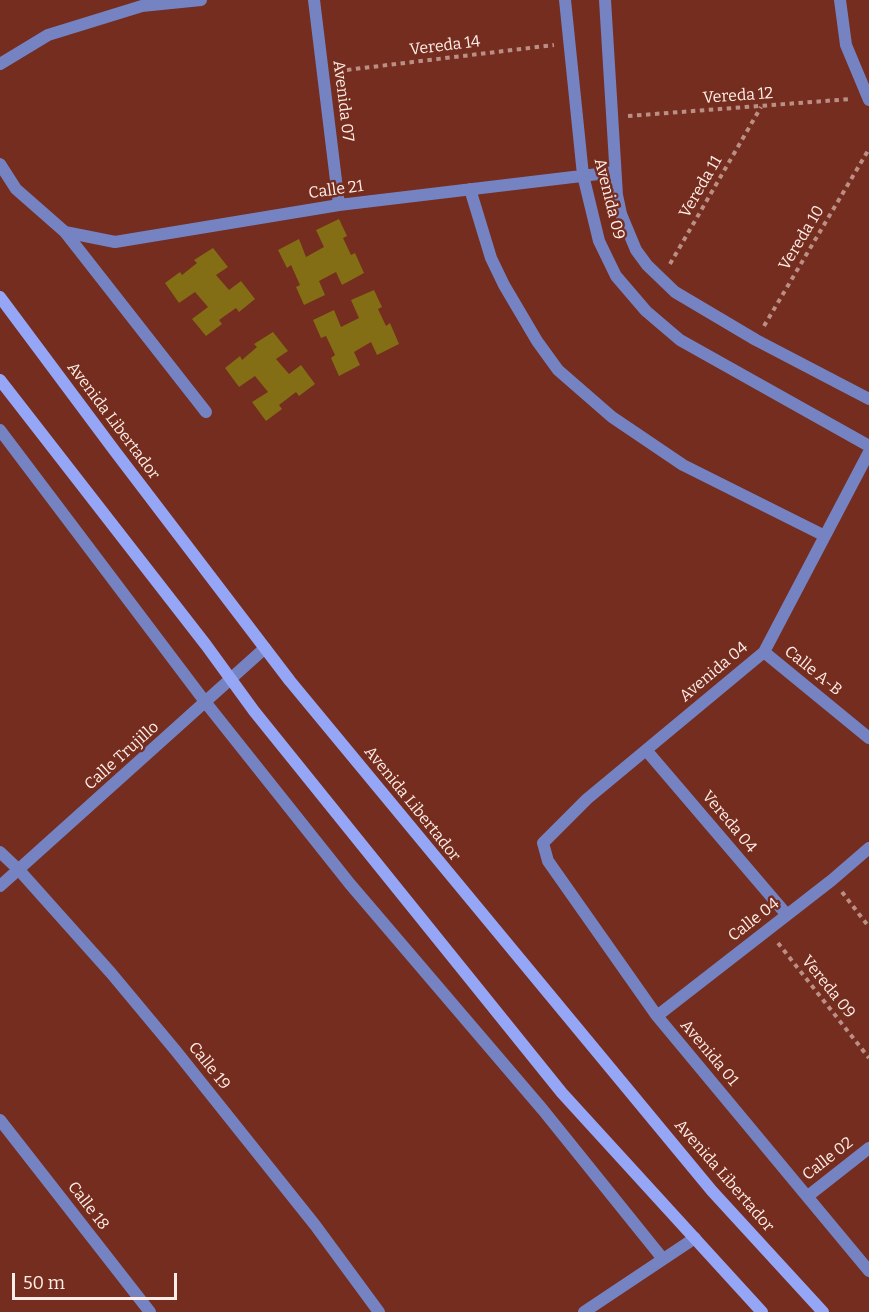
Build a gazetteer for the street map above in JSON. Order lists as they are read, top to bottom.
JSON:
{
  "streets": {
    "street": [
      "Avenida 07",
      "Calle 21",
      "Avenida 09",
      "Avenida Libertador",
      "Calle A-B",
      "Avenida 04",
      "Calle Trujillo",
      "Vereda 04",
      "Calle 04",
      "Avenida 01",
      "Calle 19",
      "Calle 02",
      "Calle 18"
    ],
    "path": [
      "Vereda 14",
      "Vereda 12",
      "Vereda 11",
      "Vereda 10",
      "Vereda 09"
    ]
  },
  "crossings": [
    ["Vereda 14", "Avenida 07"],
    ["Vereda 14", "Avenida 09"],
    ["Vereda 12", "Vereda 11"],
    ["Vereda 12", "Avenida 09"],
    ["Avenida 07", "Calle 21"],
    ["Vereda 11", "Avenida 09"],
    ["Calle 21", "Avenida 09"],
    ["Avenida 09", "Vereda 10"],
    ["Avenida Libertador", "Calle Trujillo"],
    ["Calle A-B", "Avenida 04"],
    ["Avenida 04", "Vereda 04"],
    ["Avenida 04", "Avenida 01"],
    ["Calle Trujillo", "Calle 19"],
    ["Vereda 04", "Calle 04"],
    ["Calle 04", "Vereda 09"],
    ["Calle 04", "Avenida 01"],
    ["Avenida 01", "Calle 02"]
  ],
  "scale_bar": "50 m"
}
